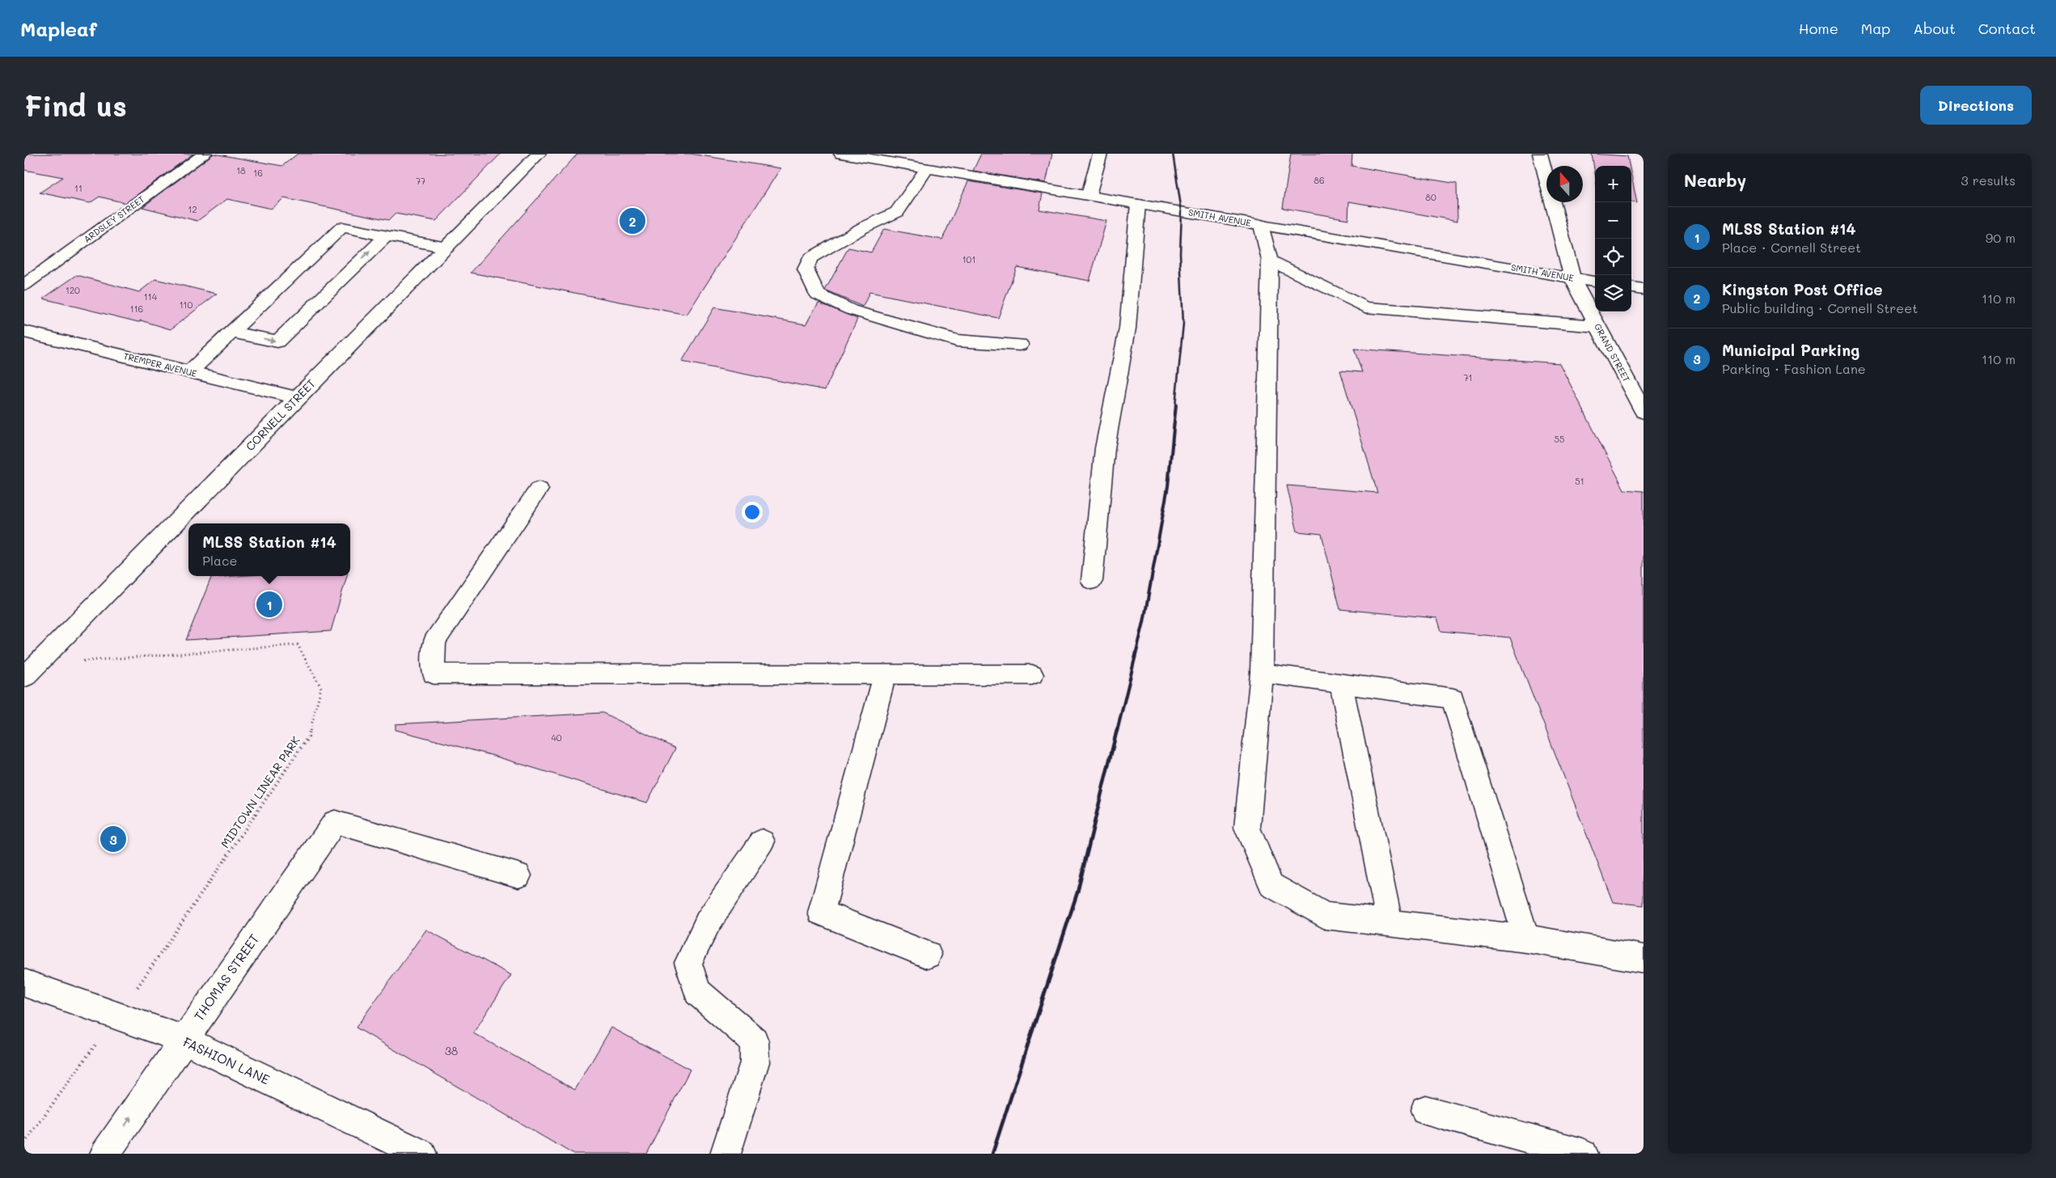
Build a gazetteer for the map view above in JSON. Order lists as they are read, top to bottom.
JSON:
{
  "streets": {
    "street": [
      "SMITH AVENUE",
      "ARDSLEY STREET",
      "GRAND STREET",
      "TREMPER AVENUE",
      "CORNELL STREET",
      "THOMAS STREET",
      "FASHION LANE"
    ],
    "path": ["MIDTOWN LINEAR PARK"]
  },
  "crossings": [
    ["SMITH AVENUE", "GRAND STREET"],
    ["TREMPER AVENUE", "CORNELL STREET"],
    ["CORNELL STREET", "MIDTOWN LINEAR PARK"],
    ["MIDTOWN LINEAR PARK", "FASHION LANE"],
    ["THOMAS STREET", "FASHION LANE"]
  ],
  "house_numbers": [
    "18",
    "16",
    "86",
    "77",
    "11",
    "80",
    "12",
    "101",
    "120",
    "114",
    "110",
    "116",
    "71",
    "55",
    "51",
    "40",
    "38"
  ],
  "north": "top",
  "page": {
    "header": "Mapleaf",
    "nav": [
      "Home",
      "Map",
      "About",
      "Contact"
    ],
    "buttons": "Directions",
    "title": "Find us",
    "heading": ["Nearby", "3 results"],
    "map_buttons": ["+", "−"],
    "pins": ["2", "1", "3"],
    "list": [
      {
        "mark": "1",
        "name": "MLSS Station #14",
        "note": "Place · Cornell Street",
        "value": "90 m"
      },
      {
        "mark": "2",
        "name": "Kingston Post Office",
        "note": "Public building · Cornell Street",
        "value": "110 m"
      },
      {
        "mark": "3",
        "name": "Municipal Parking",
        "note": "Parking · Fashion Lane",
        "value": "110 m"
      }
    ],
    "popup": ["MLSS Station #14", "Place"]
  }
}
